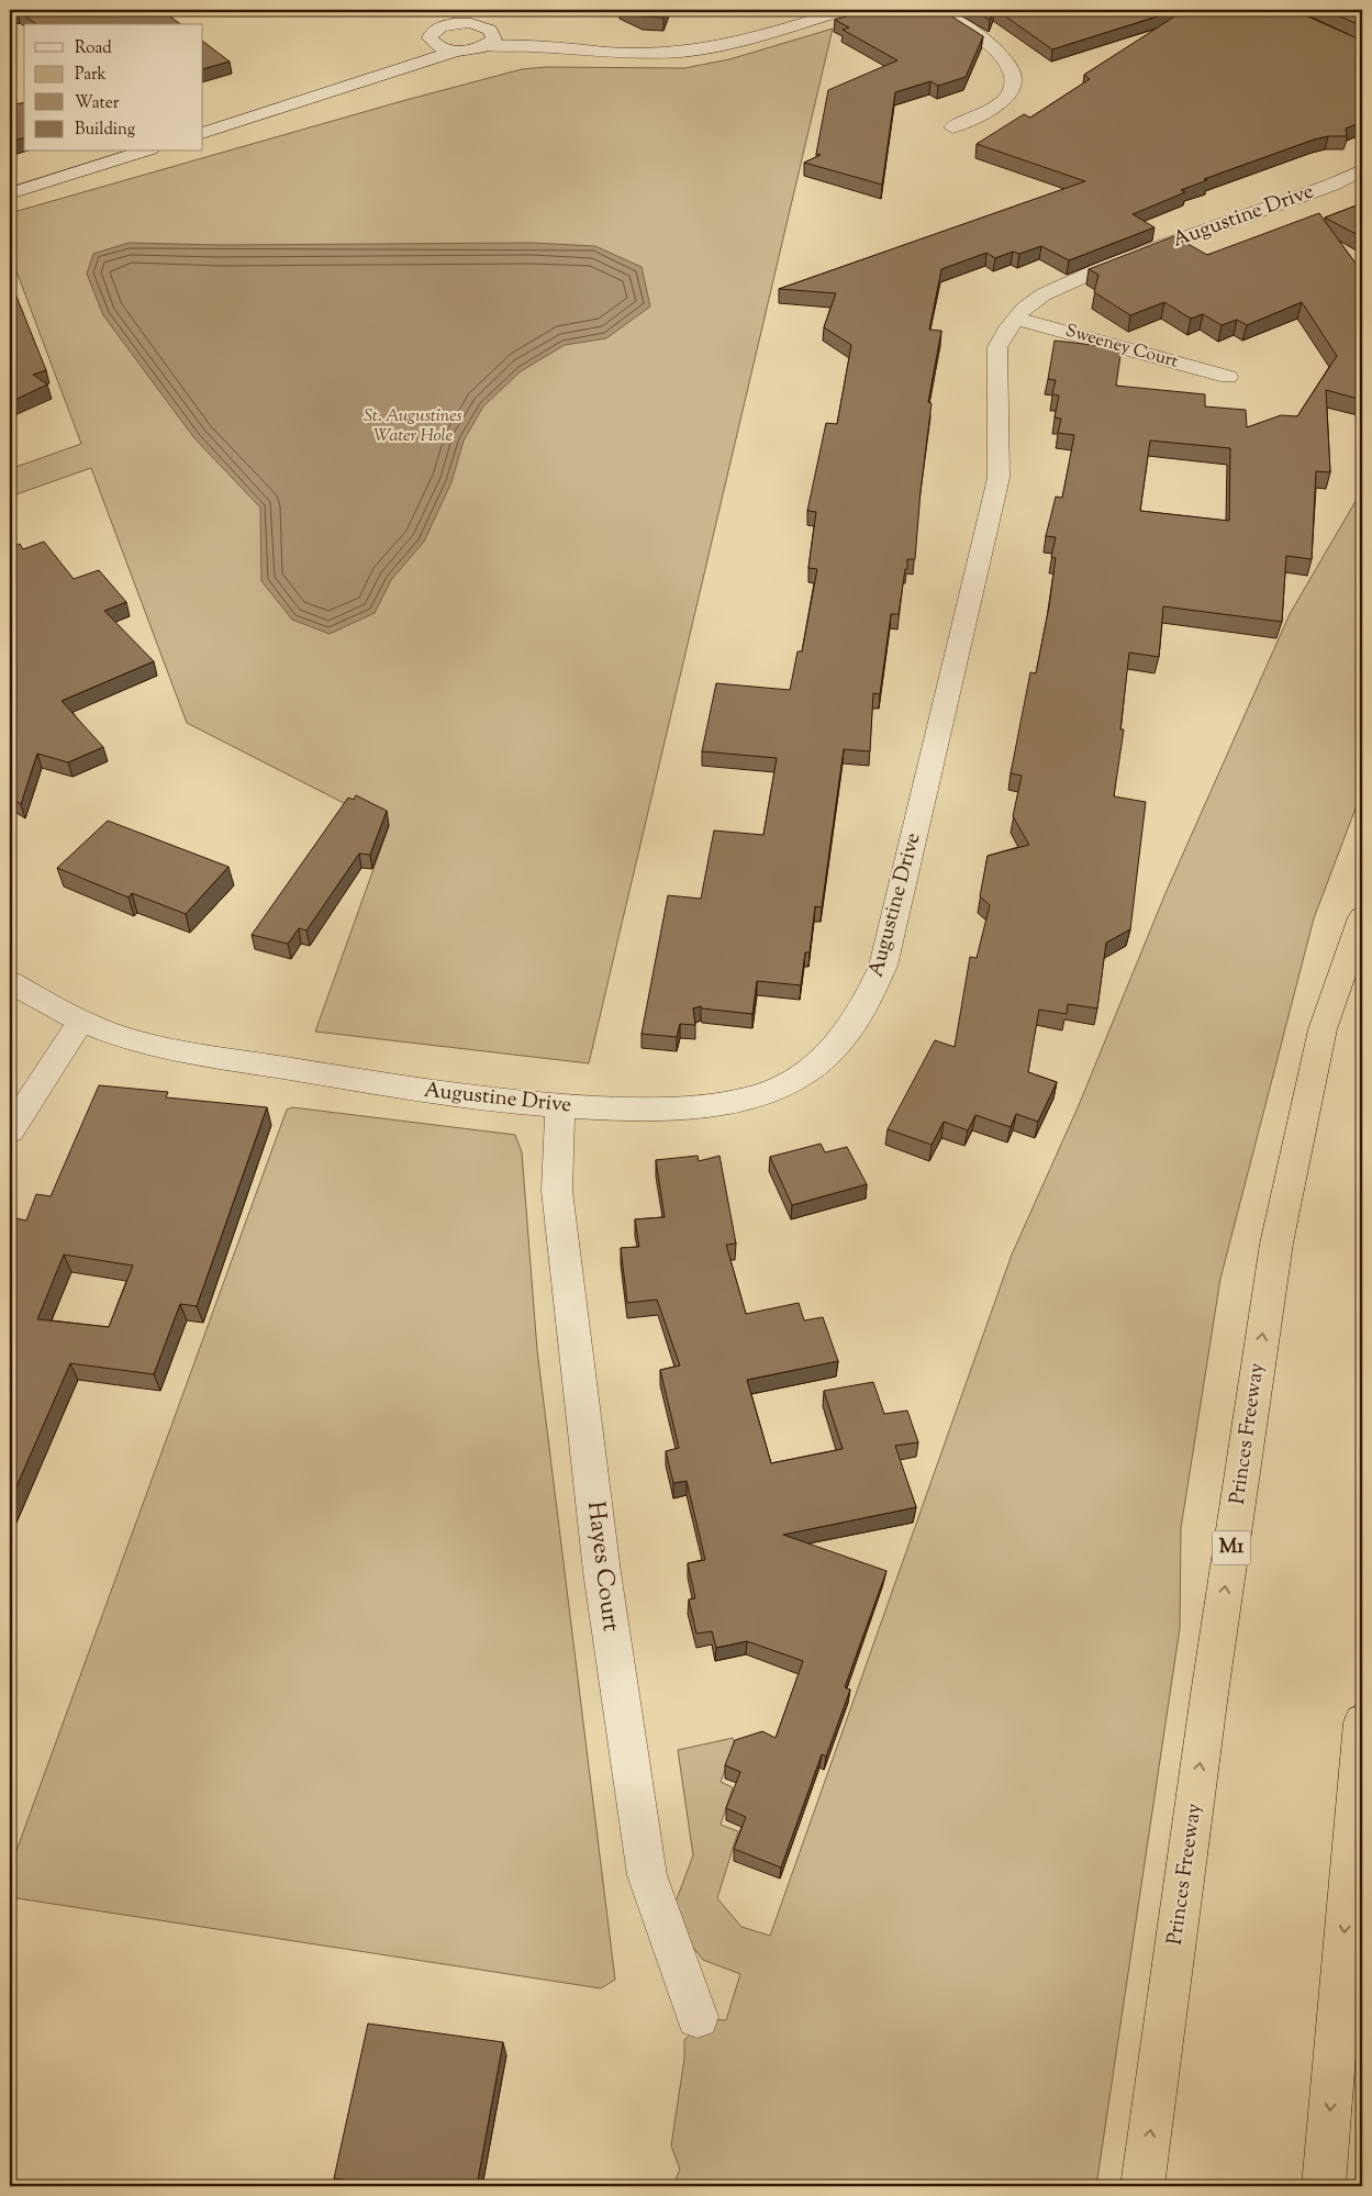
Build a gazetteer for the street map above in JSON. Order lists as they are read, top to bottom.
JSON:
{
  "streets": {
    "highway": ["Princes Freeway", "M1"],
    "street": ["Augustine Drive", "Sweeney Court", "Hayes Court"]
  },
  "crossings": [
    ["Augustine Drive", "Sweeney Court"],
    ["Augustine Drive", "Hayes Court"]
  ],
  "parks": ["St. Augustines Water Hole"],
  "legend": [
    "Road",
    "Park",
    "Water",
    "Building"
  ]
}
